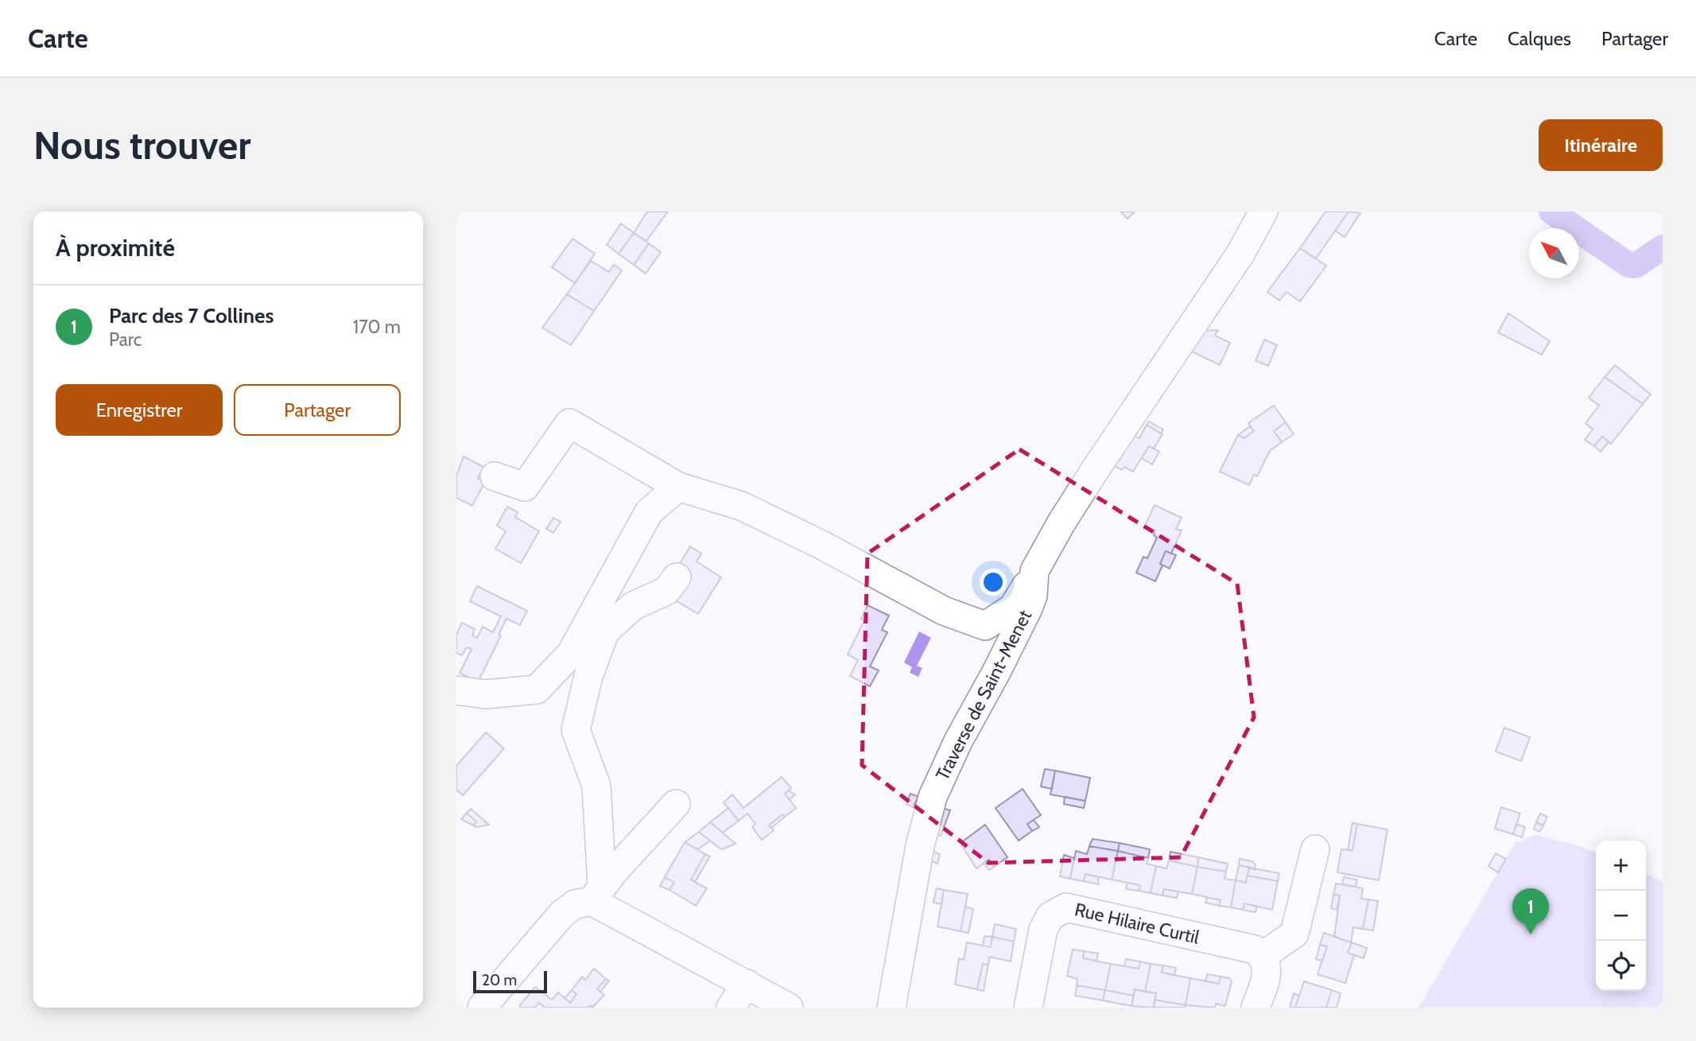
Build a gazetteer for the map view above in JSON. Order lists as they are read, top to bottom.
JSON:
{
  "streets": {
    "street": ["Traverse de Saint-Menet", "Rue Hilaire Curtil"]
  },
  "scale_bar": "20 m",
  "north": "top left",
  "page": {
    "header": "Carte",
    "nav": ["Carte", "Calques", "Partager"],
    "buttons": [
      "Itinéraire",
      ["Enregistrer", "Partager"]
    ],
    "title": "Nous trouver",
    "heading": "À proximité",
    "list": [
      {
        "mark": "1",
        "name": "Parc des 7 Collines",
        "note": "Parc",
        "value": "170 m"
      }
    ],
    "map_buttons": ["+", "−"],
    "pins": "1",
    "scale": "20 m"
  }
}
